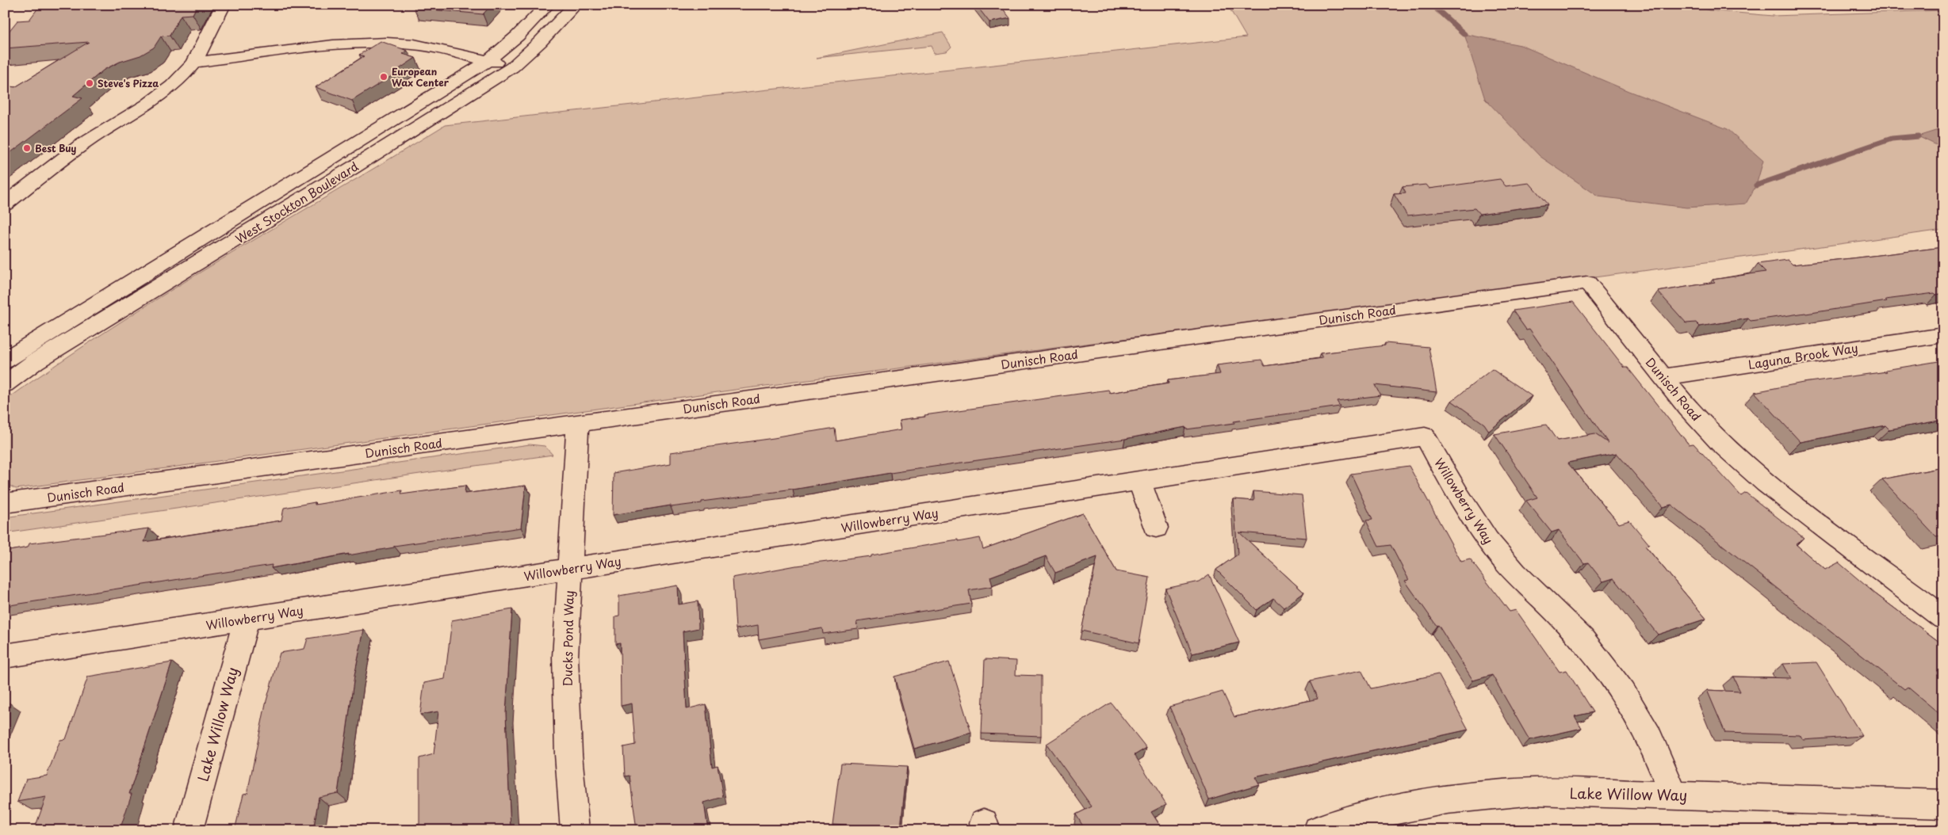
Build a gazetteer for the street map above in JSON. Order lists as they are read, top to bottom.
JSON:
{
  "streets": {
    "street": [
      "West Stockton Boulevard",
      "Dunisch Road",
      "Laguna Brook Way",
      "Willowberry Way",
      "Ducks Pond Way",
      "Lake Willow Way"
    ]
  },
  "crossings": [
    ["Dunisch Road", "Laguna Brook Way"],
    ["Dunisch Road", "Ducks Pond Way"],
    ["Willowberry Way", "Ducks Pond Way"],
    ["Willowberry Way", "Lake Willow Way"]
  ],
  "places": ["European Wax Center", "Steve's Pizza", "Best Buy"]
}
